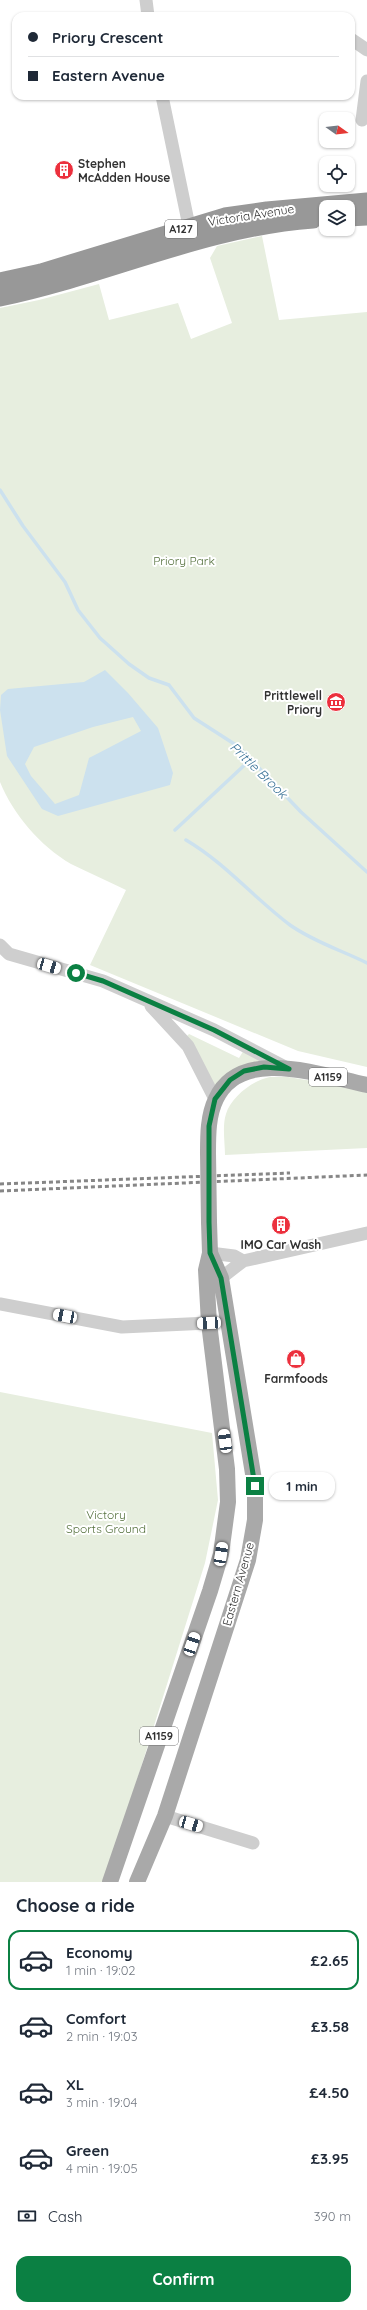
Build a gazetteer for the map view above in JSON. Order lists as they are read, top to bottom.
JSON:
{
  "streets": {
    "highway": ["Victoria Avenue", "A127"],
    "main road": ["A1159", "Eastern Avenue"]
  },
  "crossings": [
    ["A1159", "Eastern Avenue"]
  ],
  "water": ["Prittle Brook"],
  "parks": ["Priory Park", "Victory Sports Ground"],
  "places": {
    "building": ["Stephen McAdden House", "IMO Car Wash"],
    "museum": ["Prittlewell Priory"],
    "shop": ["Farmfoods"]
  },
  "north": "right",
  "page": {
    "banner": ["Priory Crescent", "Eastern Avenue"],
    "bubble": "1 min",
    "heading": "Choose a ride",
    "list": [
      {
        "name": "Economy",
        "note": "1 min · 19:02",
        "value": "£2.65"
      },
      {
        "name": "Comfort",
        "note": "2 min · 19:03",
        "value": "£3.58"
      },
      {
        "name": "XL",
        "note": "3 min · 19:04",
        "value": "£4.50"
      },
      {
        "name": "Green",
        "note": "4 min · 19:05",
        "value": "£3.95"
      }
    ],
    "pay": ["Cash", "390 m"],
    "buttons": "Confirm"
  }
}
